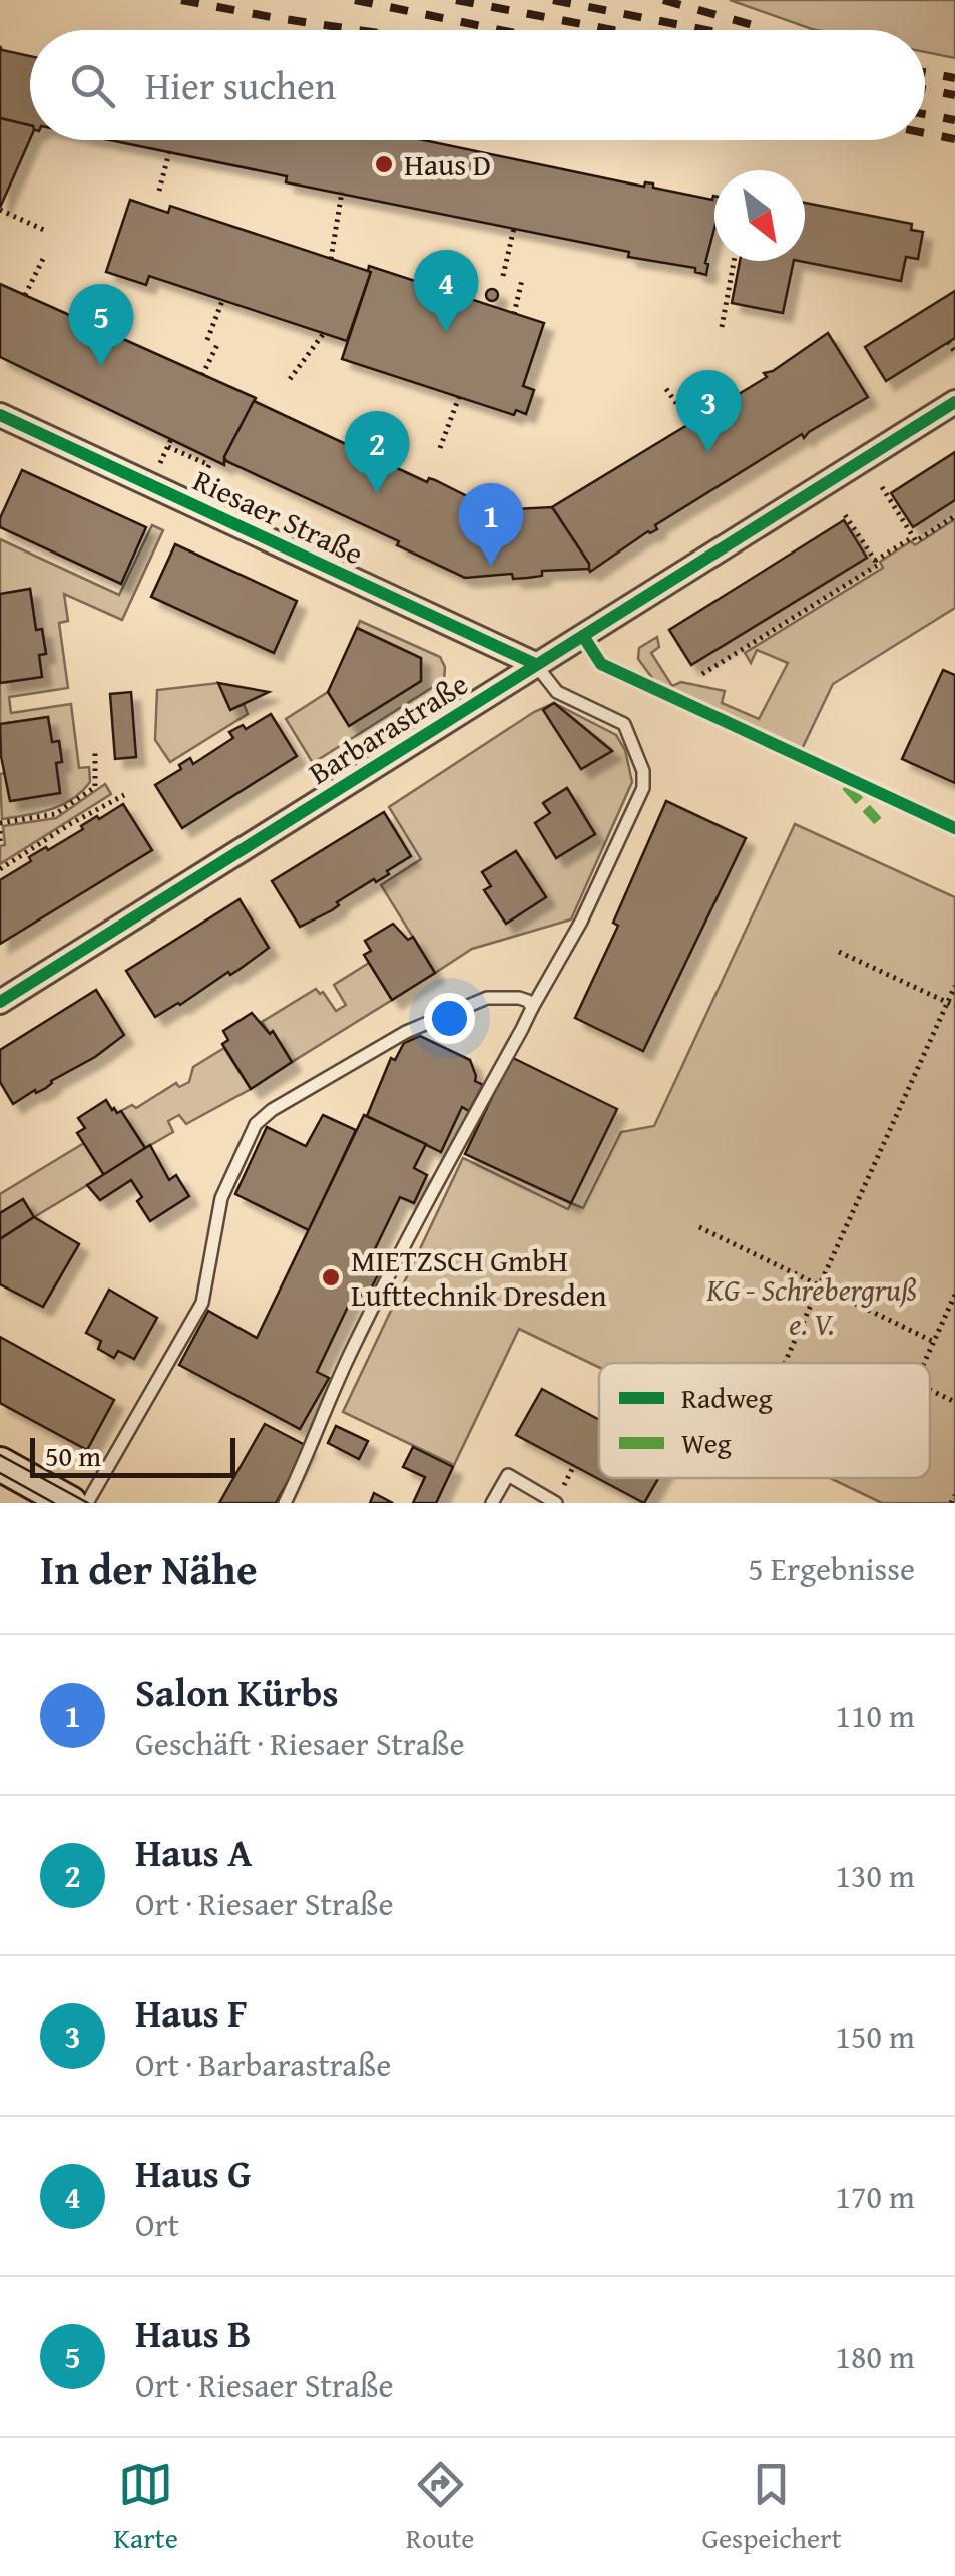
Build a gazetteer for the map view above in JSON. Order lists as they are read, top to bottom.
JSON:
{
  "streets": {
    "street": ["Riesaer Straße", "Barbarastraße"]
  },
  "crossings": [
    ["Riesaer Straße", "Barbarastraße"]
  ],
  "parks": ["KG - Schrebergruß e. V."],
  "places": ["Haus D", "MIETZSCH GmbH Lufttechnik Dresden"],
  "legend": ["Radweg", "Weg"],
  "scale_bar": "50 m",
  "north": "bottom right",
  "page": {
    "search": "Hier suchen",
    "pins": [
      "4",
      "5",
      "3",
      "2",
      "1"
    ],
    "scale": "50 m",
    "heading": ["In der Nähe", "5 Ergebnisse"],
    "list": [
      {
        "mark": "1",
        "name": "Salon Kürbs",
        "note": "Geschäft · Riesaer Straße",
        "value": "110 m"
      },
      {
        "mark": "2",
        "name": "Haus A",
        "note": "Ort · Riesaer Straße",
        "value": "130 m"
      },
      {
        "mark": "3",
        "name": "Haus F",
        "note": "Ort · Barbarastraße",
        "value": "150 m"
      },
      {
        "mark": "4",
        "name": "Haus G",
        "note": "Ort",
        "value": "170 m"
      },
      {
        "mark": "5",
        "name": "Haus B",
        "note": "Ort · Riesaer Straße",
        "value": "180 m"
      }
    ],
    "nav": ["Karte", "Route", "Gespeichert"]
  }
}
